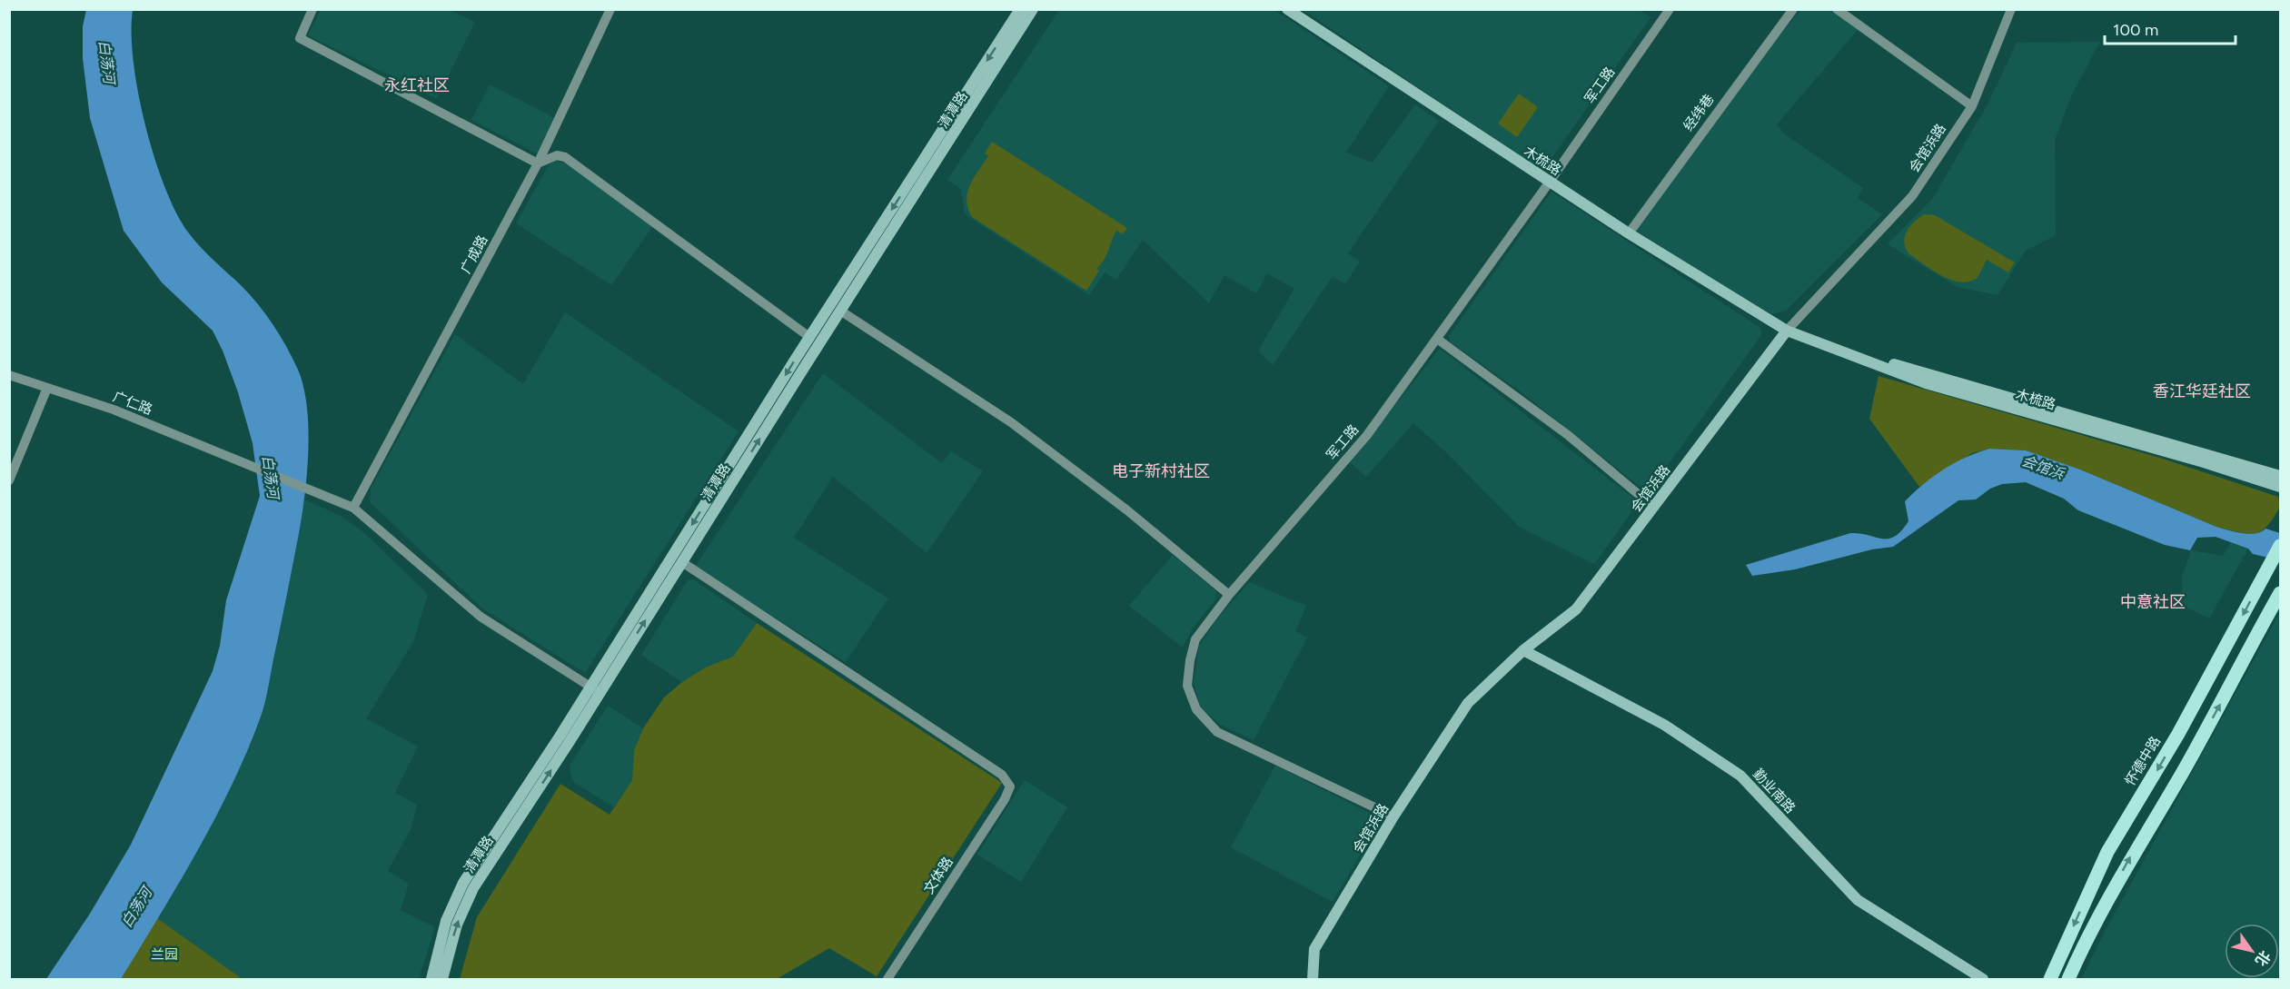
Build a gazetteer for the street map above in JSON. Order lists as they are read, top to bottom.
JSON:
{
  "streets": {
    "main road": ["怀德中路"],
    "street": [
      "军工路",
      "清潭路",
      "经纬巷",
      "会馆浜路",
      "木梳路",
      "广成路",
      "广仁路",
      "勤业南路",
      "文体路"
    ]
  },
  "crossings": [
    ["军工路", "会馆浜路"],
    ["军工路", "木梳路"],
    ["清潭路", "广仁路"],
    ["清潭路", "文体路"],
    ["经纬巷", "木梳路"],
    ["会馆浜路", "木梳路"],
    ["会馆浜路", "勤业南路"],
    ["广成路", "广仁路"]
  ],
  "districts": [
    "永红社区",
    "香江华廷社区",
    "电子新村社区",
    "中意社区"
  ],
  "water": ["白荡河", "会馆浜"],
  "parks": ["兰园"],
  "scale_bar": "100 m",
  "north": "bottom right"
}
